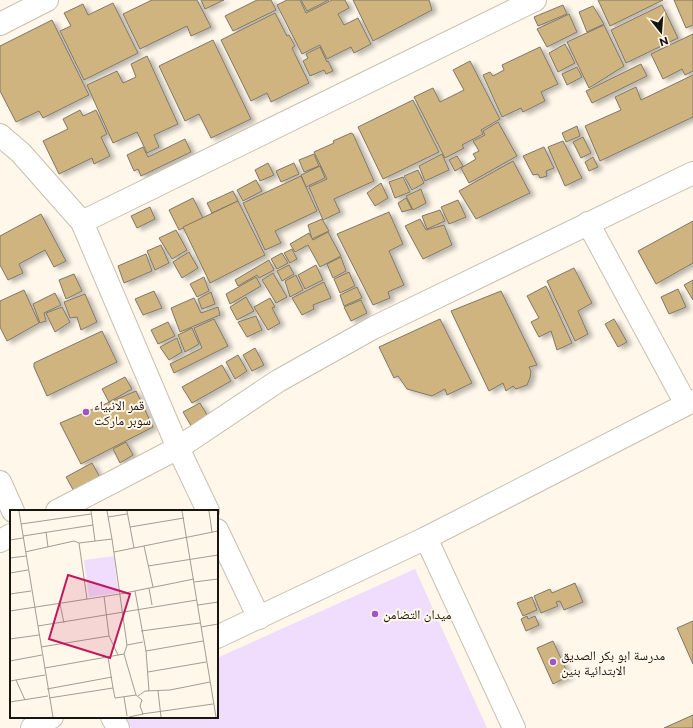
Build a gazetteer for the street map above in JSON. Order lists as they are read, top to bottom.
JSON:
{
  "places": ["قمر الانبياء سوبر ماركت", "ميدان التضامن", "مدرسة ابو بكر الصديق الابتدائية بنين"],
  "north": "bottom"
}
